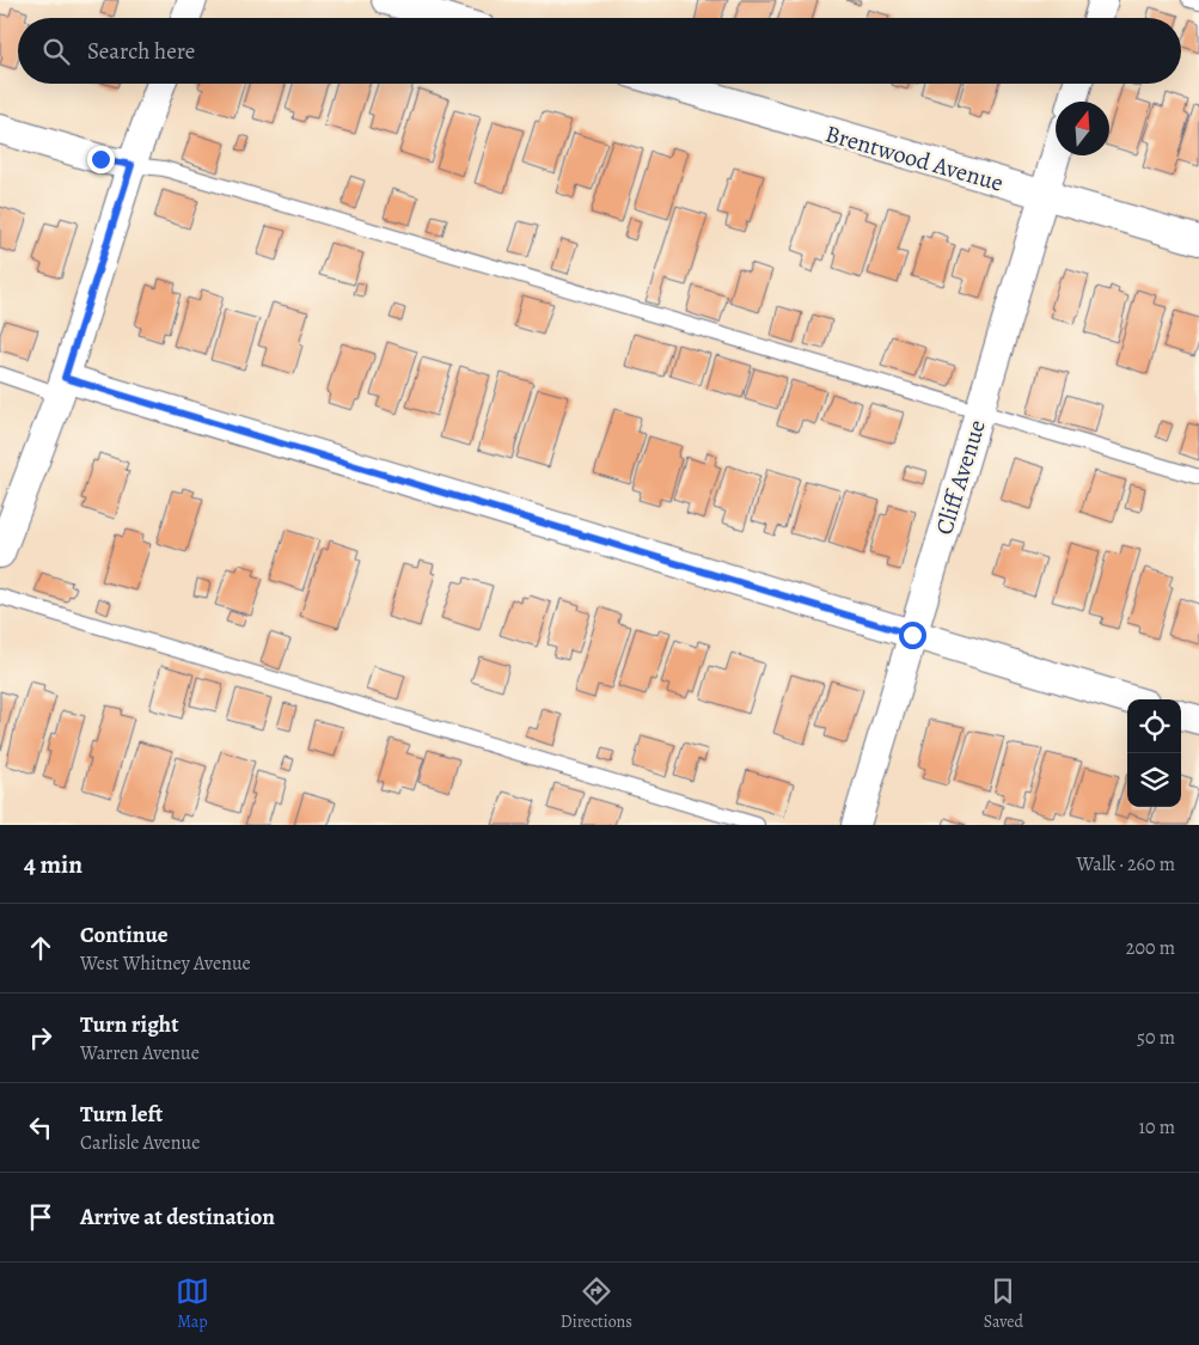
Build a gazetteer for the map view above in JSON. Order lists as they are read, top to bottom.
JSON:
{
  "streets": {
    "street": ["Brentwood Avenue", "Cliff Avenue"]
  },
  "crossings": [
    ["Brentwood Avenue", "Cliff Avenue"]
  ],
  "north": "top",
  "page": {
    "search": "Search here",
    "heading": ["4 min", "Walk · 260 m"],
    "list": [
      ["Continue", "West Whitney Avenue", "200 m"],
      ["Turn right", "Warren Avenue", "50 m"],
      ["Turn left", "Carlisle Avenue", "10 m"],
      "Arrive at destination"
    ],
    "nav": ["Map", "Directions", "Saved"]
  }
}
